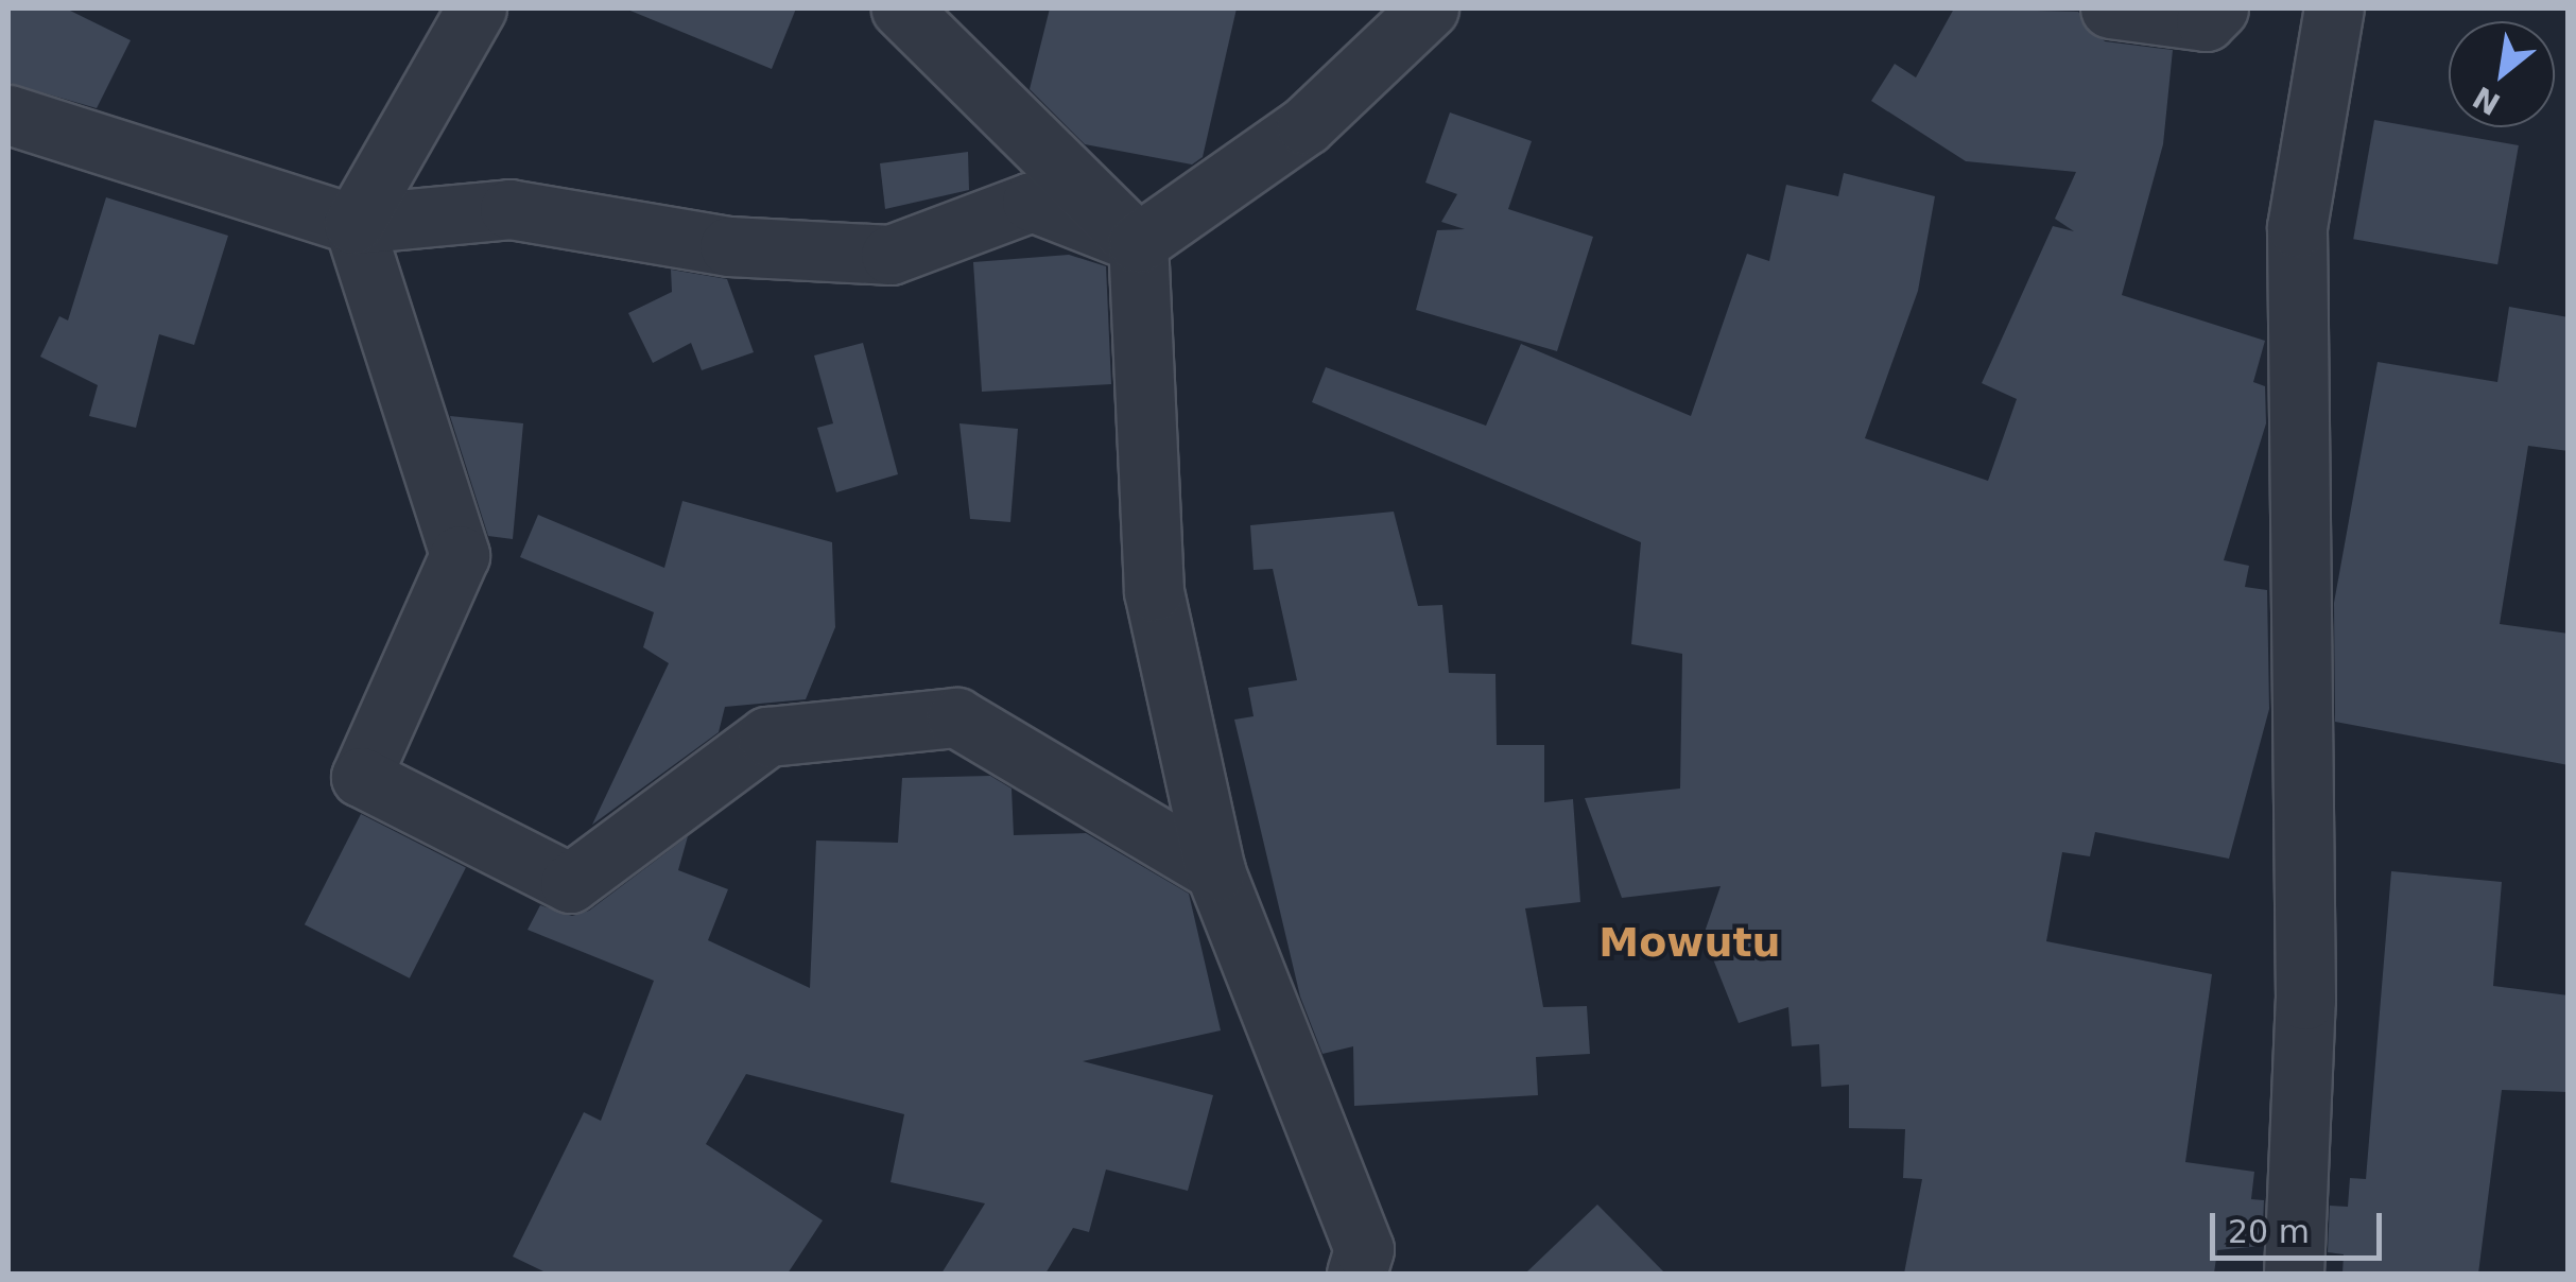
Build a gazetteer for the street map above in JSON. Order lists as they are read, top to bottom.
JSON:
{
  "districts": ["Mowutu"],
  "scale_bar": "20 m",
  "north": "bottom left"
}
